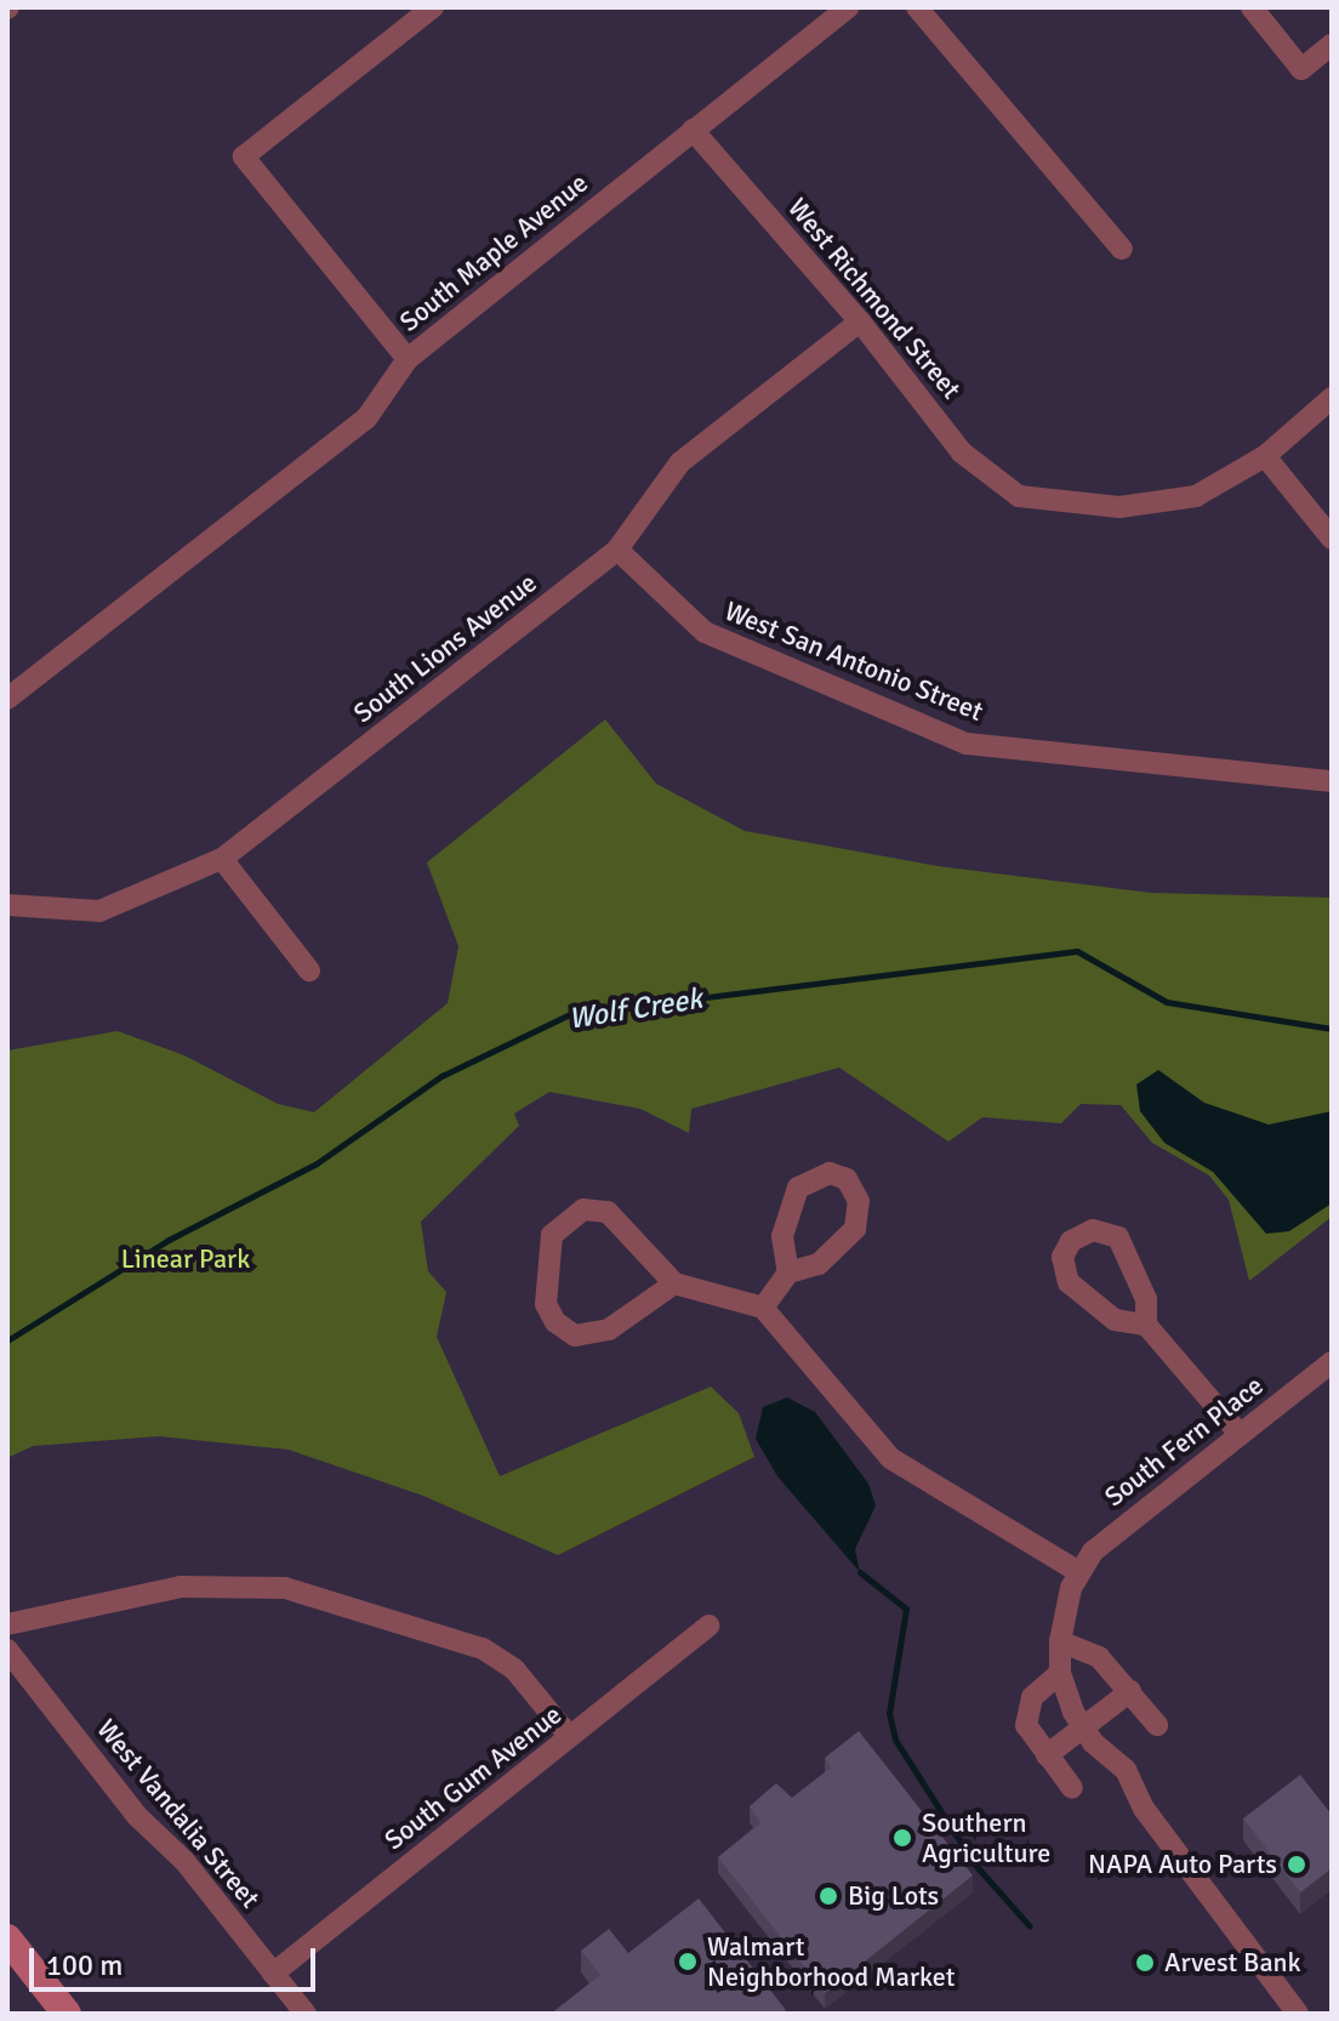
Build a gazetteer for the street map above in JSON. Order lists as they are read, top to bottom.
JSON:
{
  "streets": {
    "street": [
      "South Maple Avenue",
      "West Richmond Street",
      "South Lions Avenue",
      "West San Antonio Street",
      "South Fern Place",
      "South Gum Avenue",
      "West Vandalia Street"
    ]
  },
  "crossings": [
    ["South Maple Avenue", "West Richmond Street"],
    ["West Richmond Street", "South Lions Avenue"],
    ["South Lions Avenue", "West San Antonio Street"],
    ["South Gum Avenue", "West Vandalia Street"]
  ],
  "water": ["Wolf Creek"],
  "parks": ["Linear Park"],
  "places": [
    "Southern Agriculture",
    "NAPA Auto Parts",
    "Big Lots",
    "Walmart Neighborhood Market",
    "Arvest Bank"
  ],
  "scale_bar": "100 m"
}
